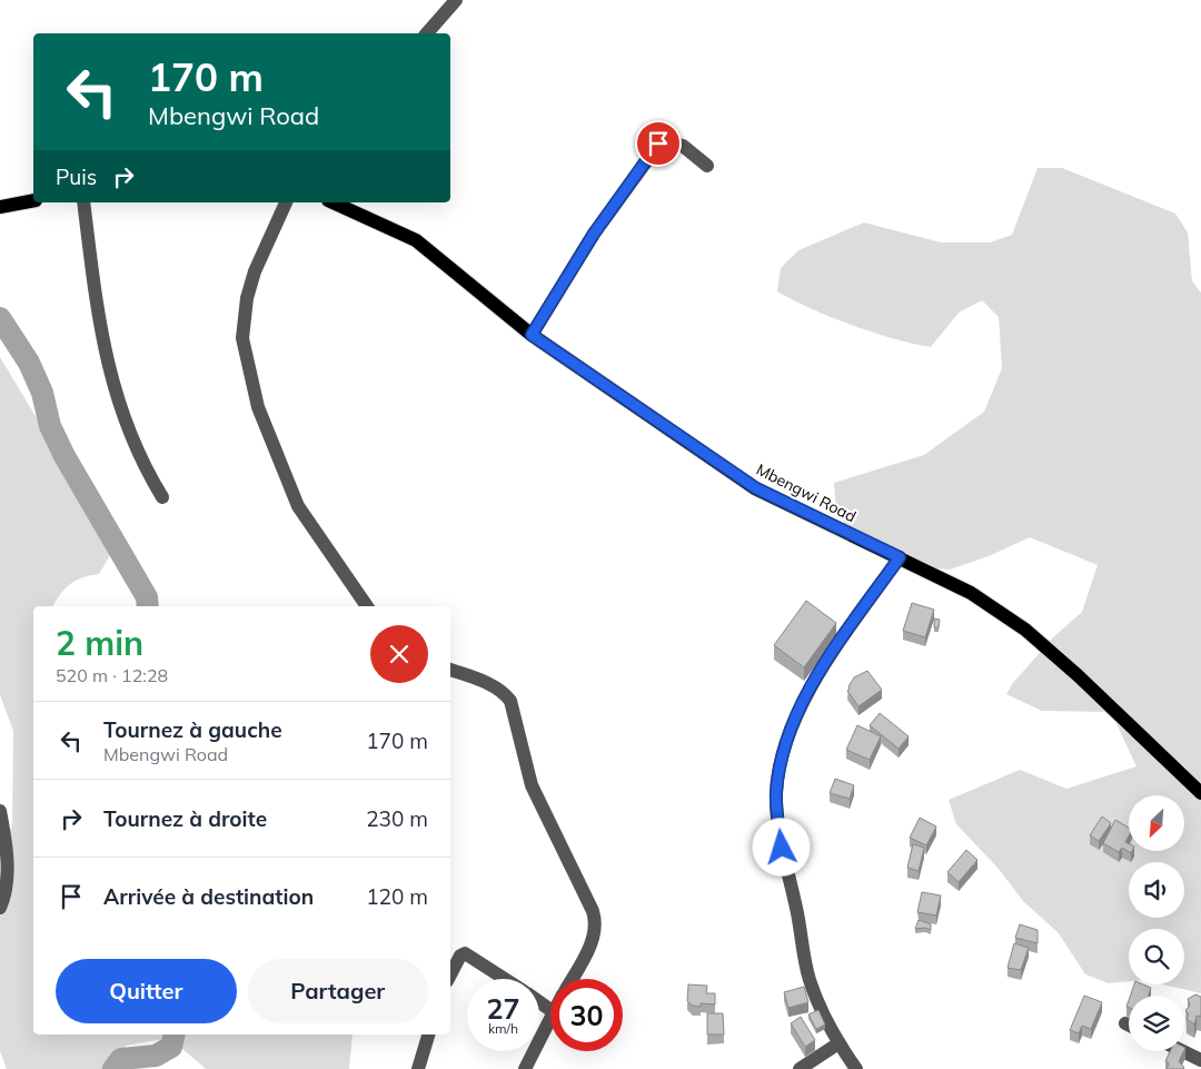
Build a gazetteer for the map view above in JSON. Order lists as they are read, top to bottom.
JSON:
{
  "streets": {
    "main road": ["Mbengwi Road"]
  },
  "north": "bottom left",
  "page": {
    "turn": ["170 m", "Mbengwi Road"],
    "then": "Puis",
    "heading": ["2 min", "520 m · 12:28"],
    "list": [
      {
        "name": "Tournez à gauche",
        "note": "Mbengwi Road",
        "value": "170 m"
      },
      {
        "name": "Tournez à droite",
        "value": "230 m"
      },
      {
        "name": "Arrivée à destination",
        "value": "120 m"
      }
    ],
    "buttons": ["Quitter", "Partager"],
    "speed": "27 km/h",
    "limit": "30"
  }
}
